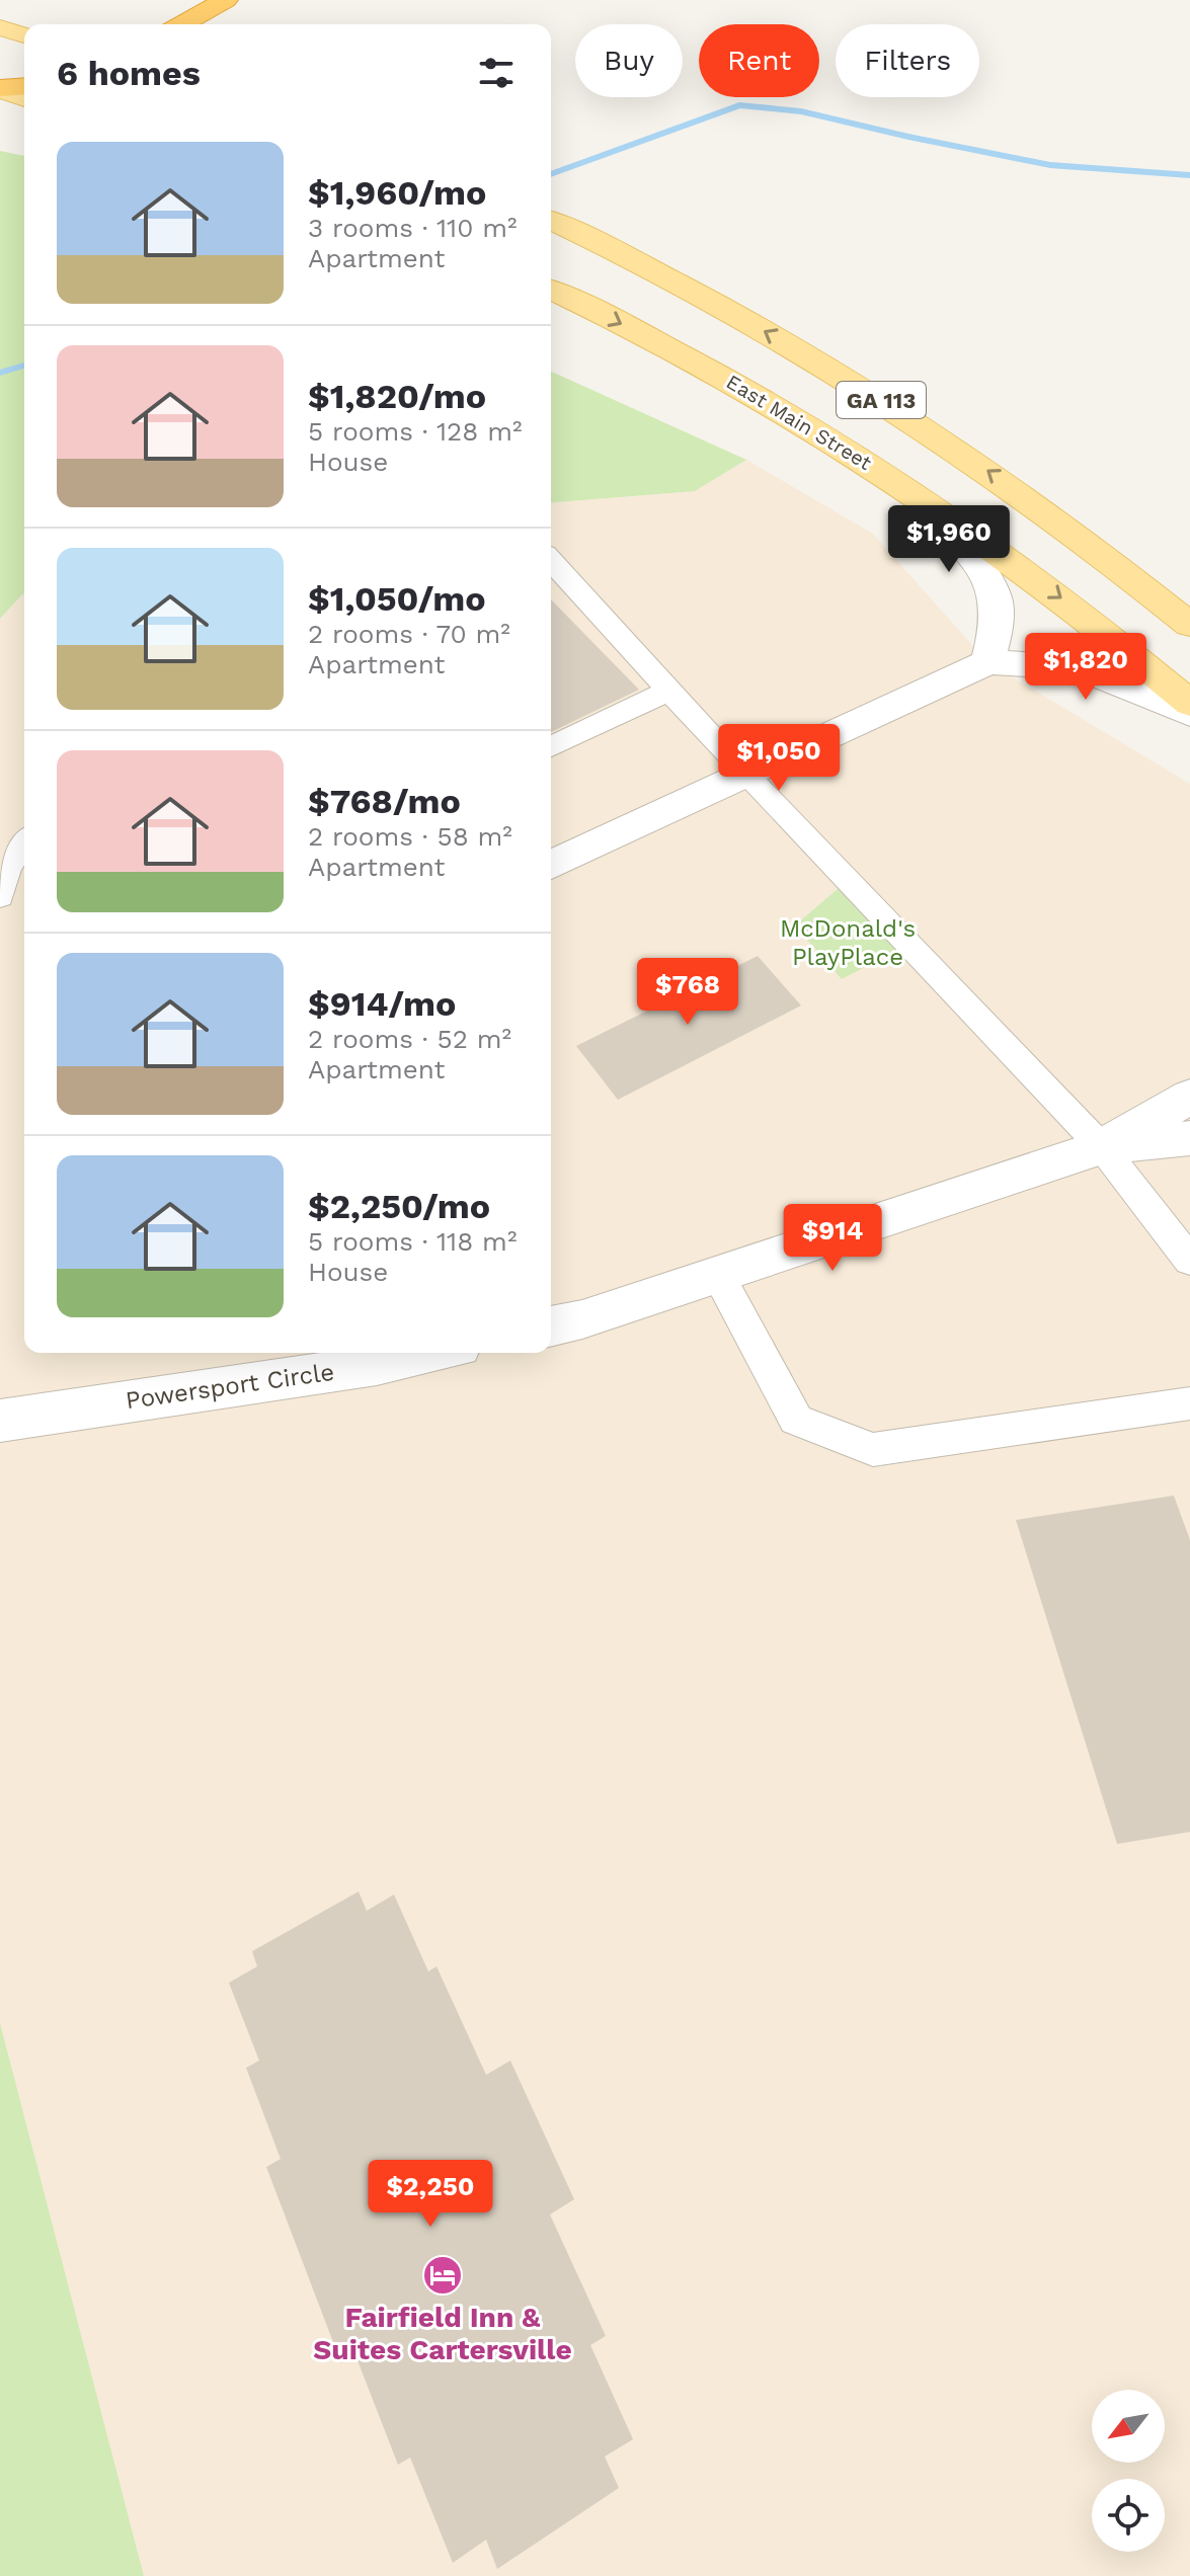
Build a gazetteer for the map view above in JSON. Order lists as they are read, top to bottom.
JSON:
{
  "streets": {
    "main road": ["GA 113", "East Main Street"],
    "street": ["Powersport Circle"]
  },
  "parks": ["McDonald's PlayPlace"],
  "places": {
    "hotel": ["Fairfield Inn & Suites Cartersville"]
  },
  "north": "bottom left",
  "page": {
    "chip": ["Buy", "Rent", "Filters"],
    "heading": "6 homes",
    "list": [
      {
        "name": "$1,960/mo",
        "note": "3 rooms · 110 m² · Apartment"
      },
      {
        "name": "$1,820/mo",
        "note": "5 rooms · 128 m² · House"
      },
      {
        "name": "$1,050/mo",
        "note": "2 rooms · 70 m² · Apartment"
      },
      {
        "name": "$768/mo",
        "note": "2 rooms · 58 m² · Apartment"
      },
      {
        "name": "$914/mo",
        "note": "2 rooms · 52 m² · Apartment"
      },
      {
        "name": "$2,250/mo",
        "note": "5 rooms · 118 m² · House"
      }
    ],
    "price": [
      "$1,960",
      "$1,820",
      "$1,050",
      "$768",
      "$914",
      "$2,250"
    ]
  }
}
